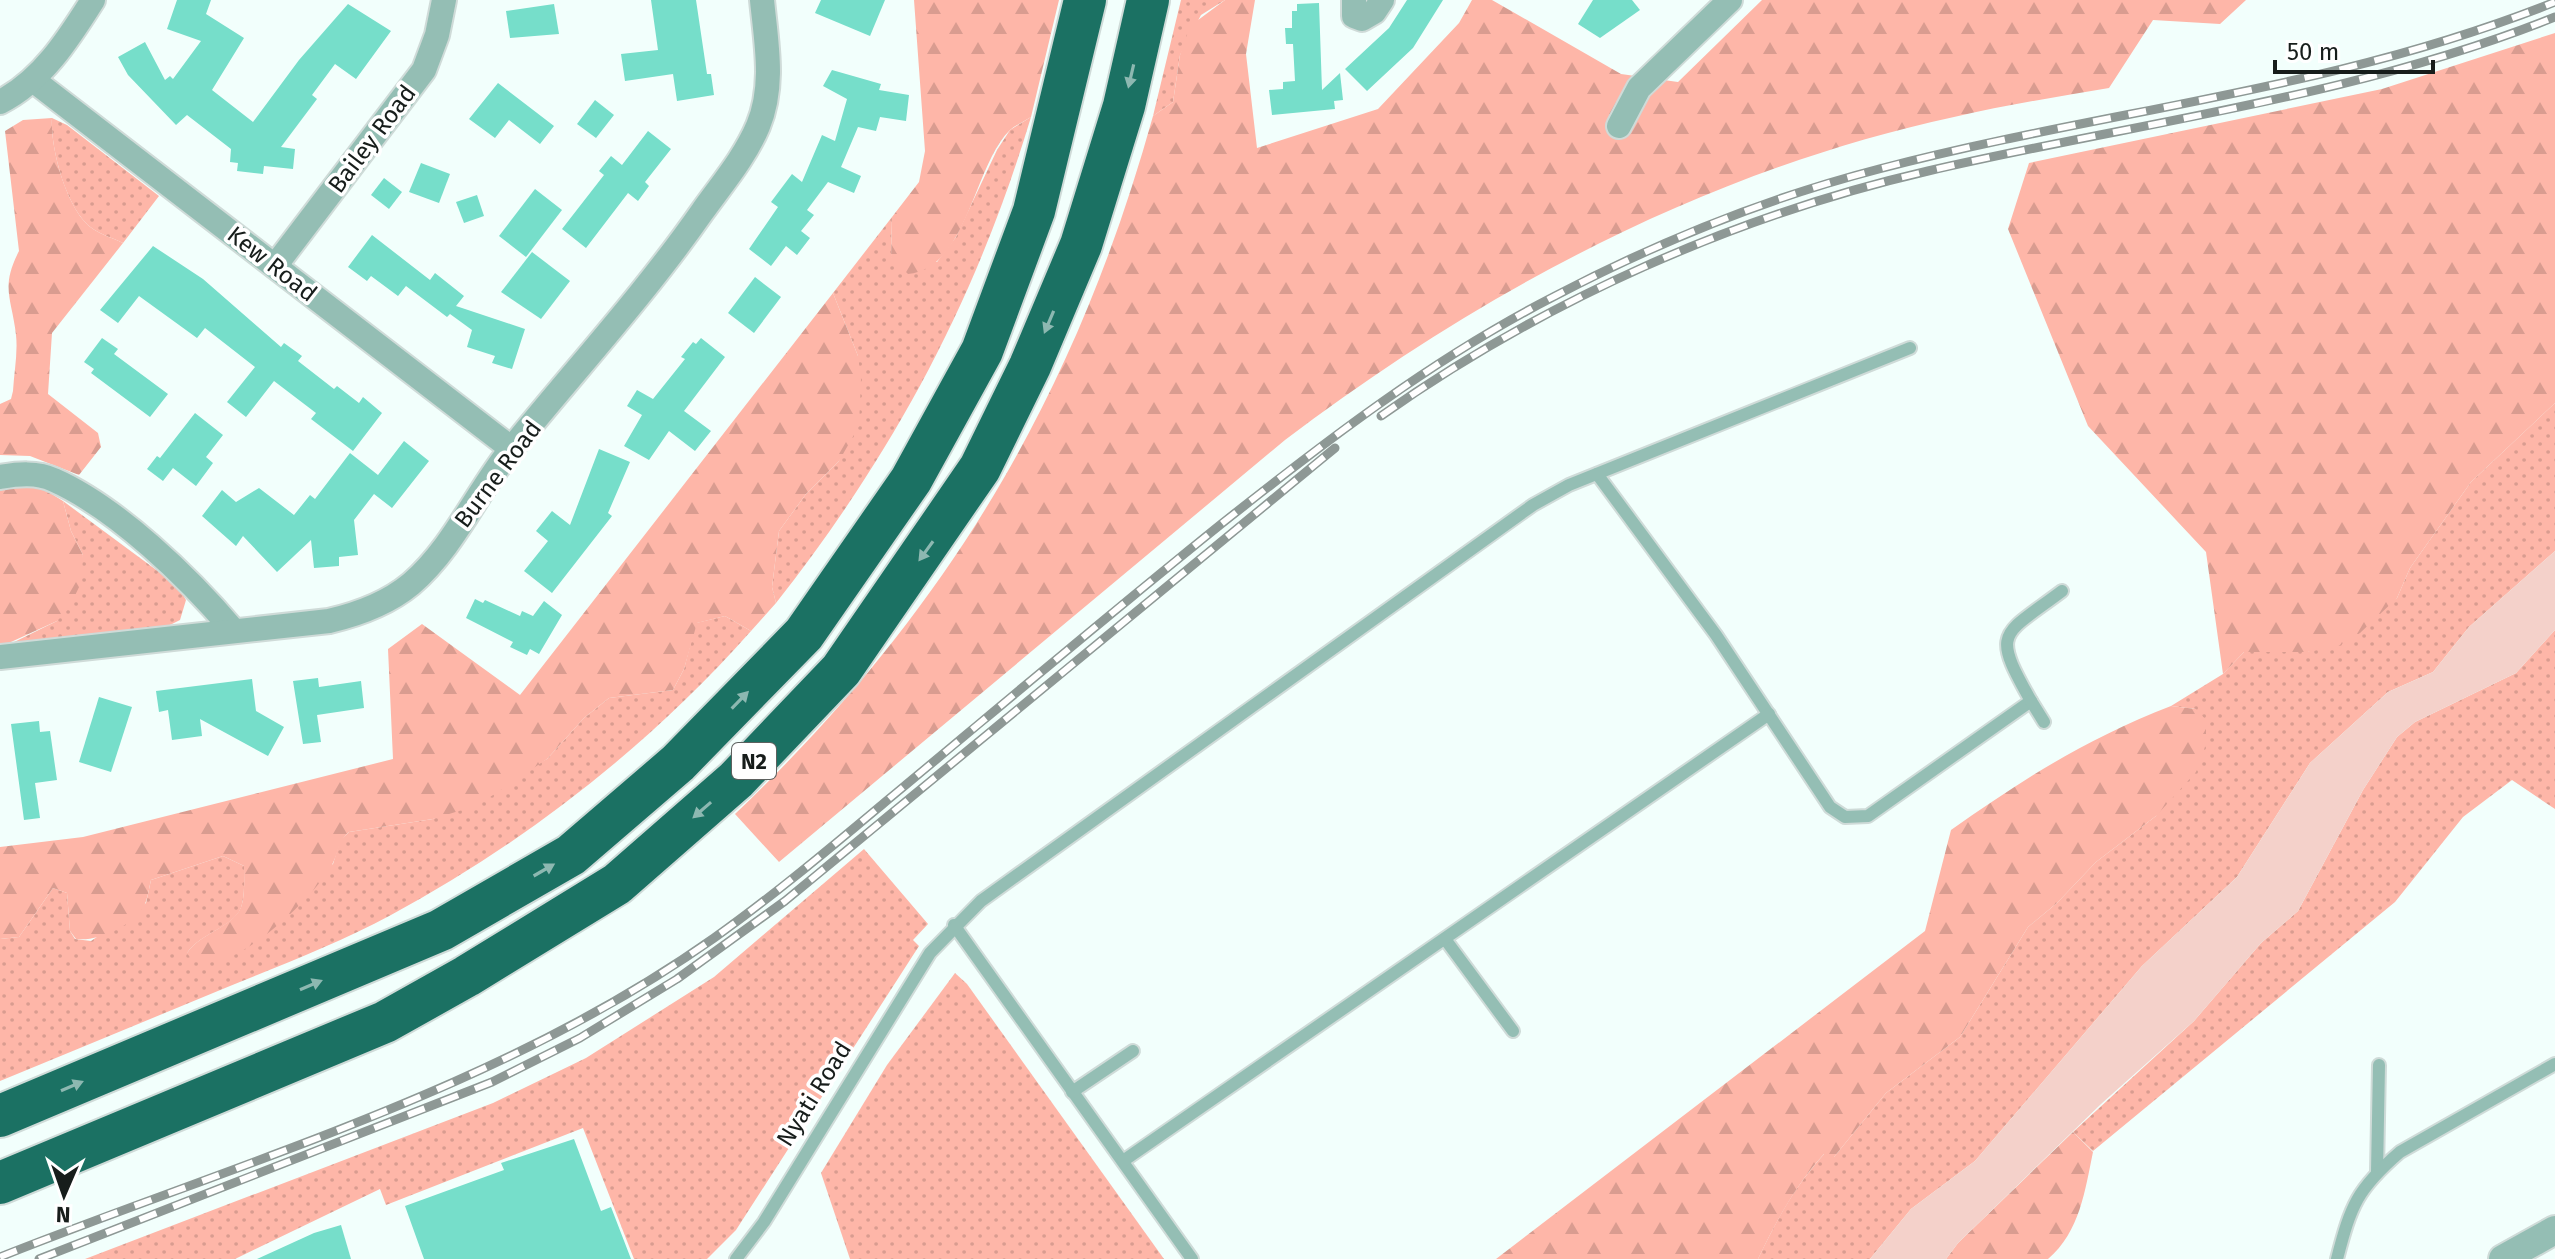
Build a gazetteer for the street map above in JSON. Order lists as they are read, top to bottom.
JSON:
{
  "streets": {
    "highway": ["N2"],
    "street": ["Bailey Road", "Kew Road", "Burne Road"],
    "lane": ["Nyati Road"]
  },
  "crossings": [
    ["Bailey Road", "Kew Road"],
    ["Kew Road", "Burne Road"]
  ],
  "scale_bar": "50 m",
  "north": "bottom"
}
